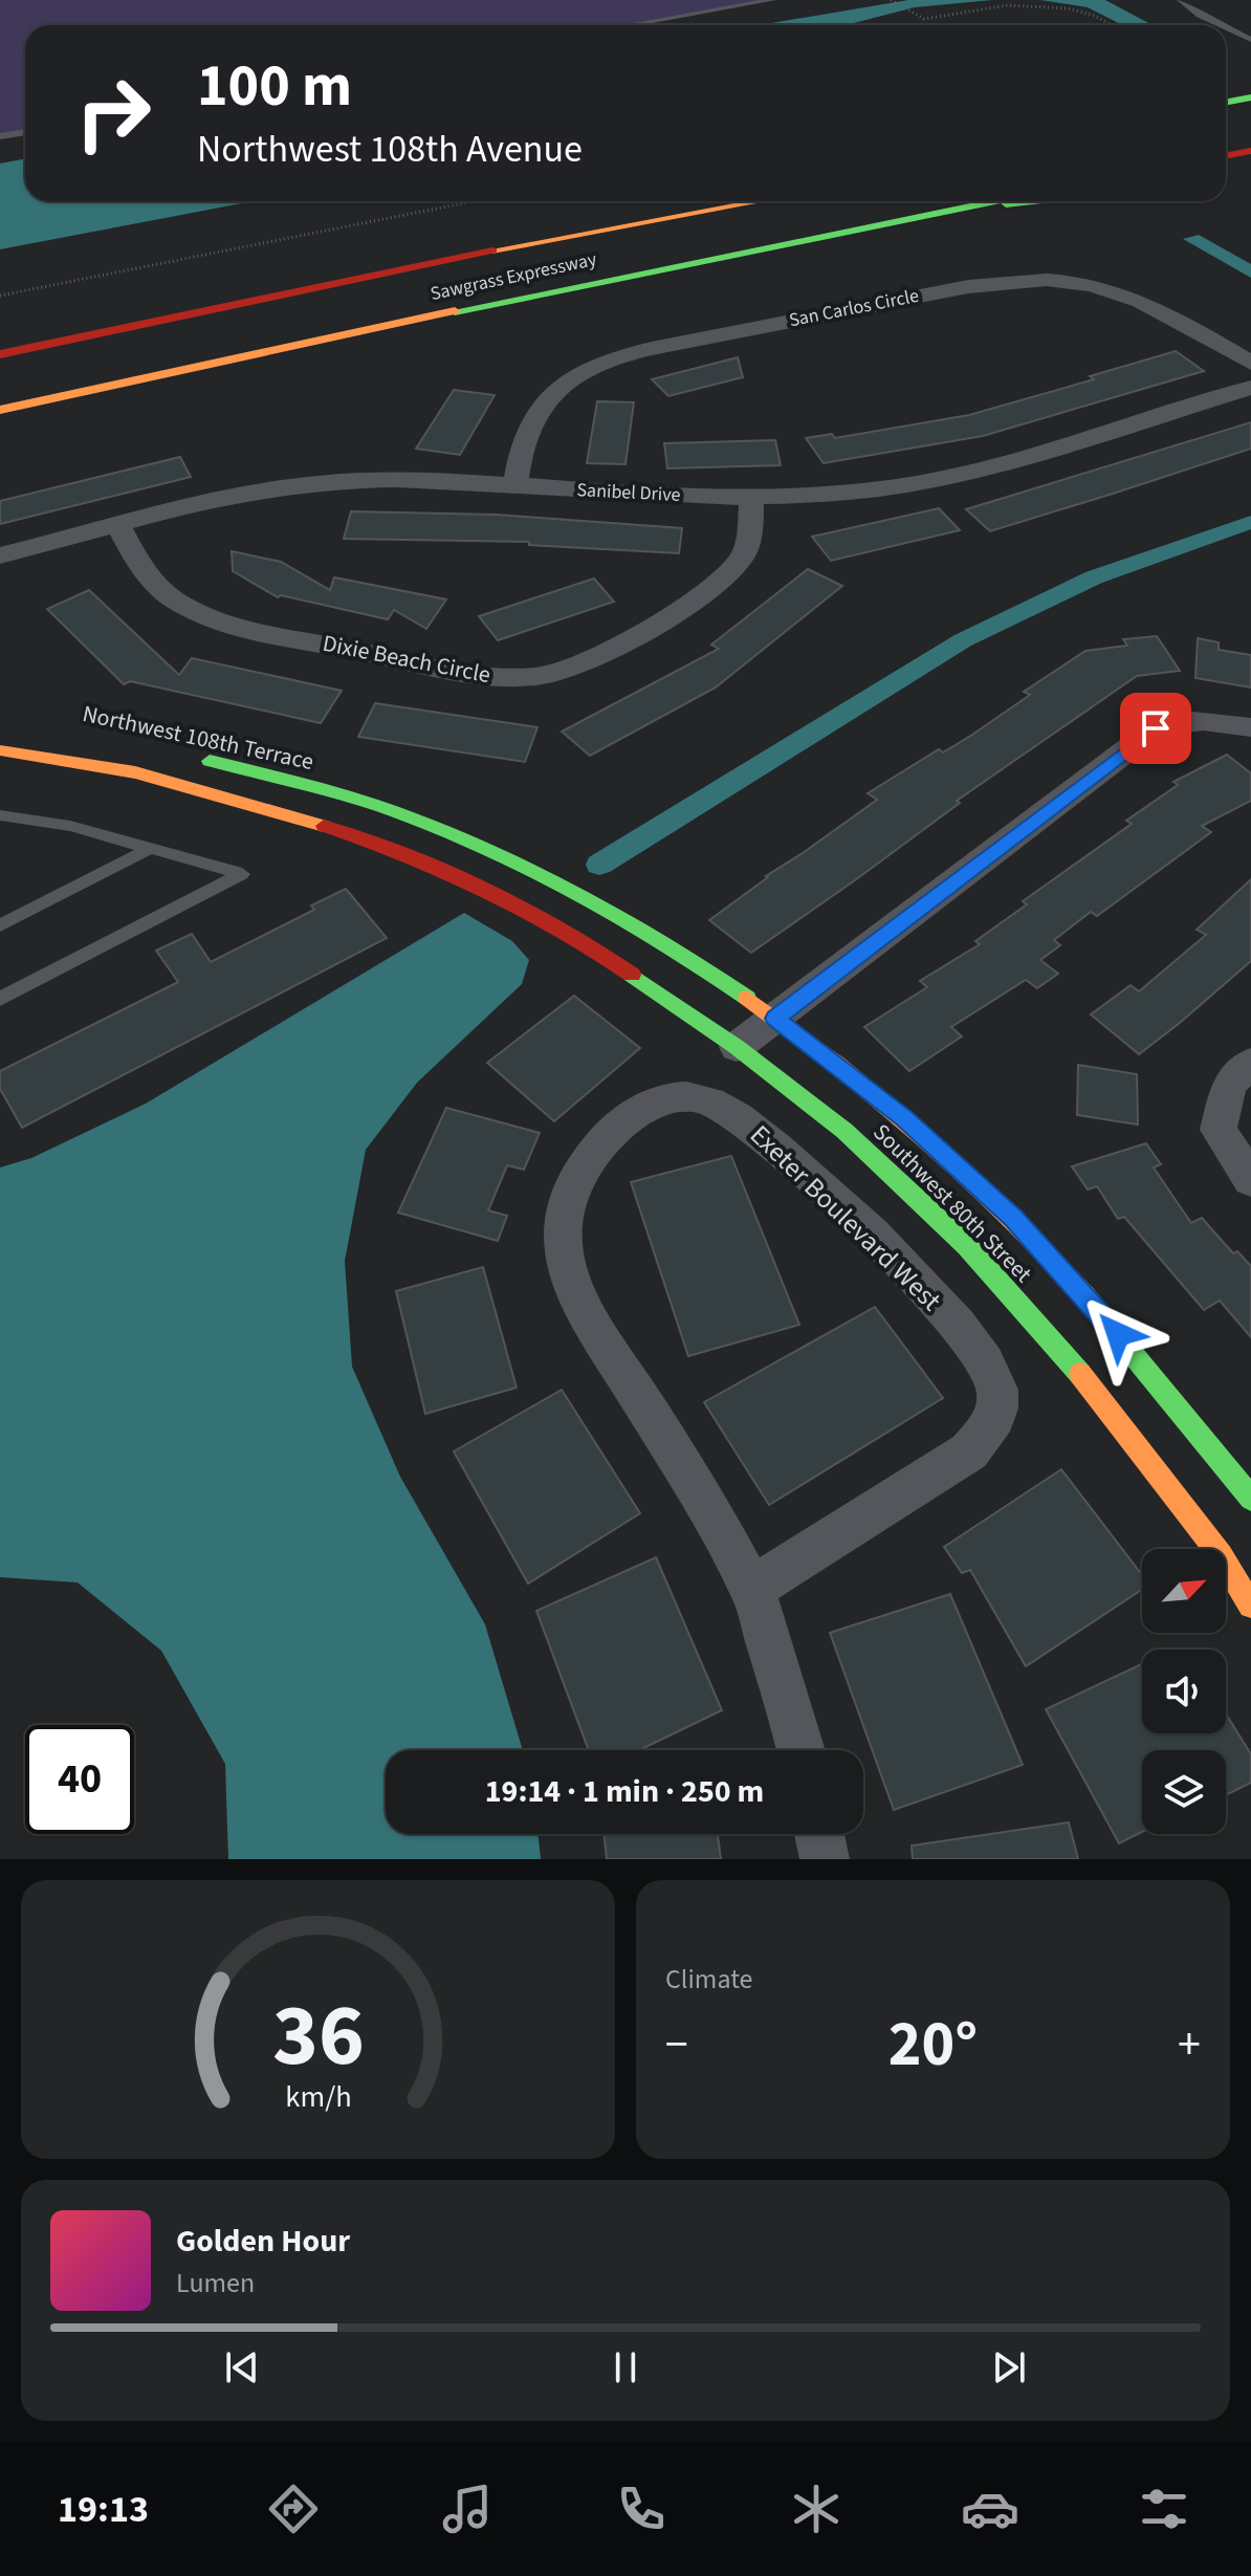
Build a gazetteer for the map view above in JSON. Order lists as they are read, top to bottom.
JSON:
{
  "streets": {
    "main road": ["Sawgrass Expressway", "Northwest 108th Terrace", "Southwest 80th Street"],
    "street": [
      "San Carlos Circle",
      "Sanibel Drive",
      "Dixie Beach Circle",
      "Exeter Boulevard West"
    ]
  },
  "crossings": [
    ["San Carlos Circle", "Sanibel Drive"],
    ["Sanibel Drive", "Dixie Beach Circle"],
    ["Northwest 108th Terrace", "Southwest 80th Street"]
  ],
  "north": "top right",
  "page": {
    "turn": ["100 m", "Northwest 108th Avenue"],
    "limit": "40",
    "trip": "19:14 · 1 min · 250 m",
    "tile": "Climate",
    "heat": ["−", "20°", "+"],
    "song": ["Golden Hour", "Lumen"],
    "tabs": "19:13",
    "gauge": ["36", "km/h"]
  }
}
